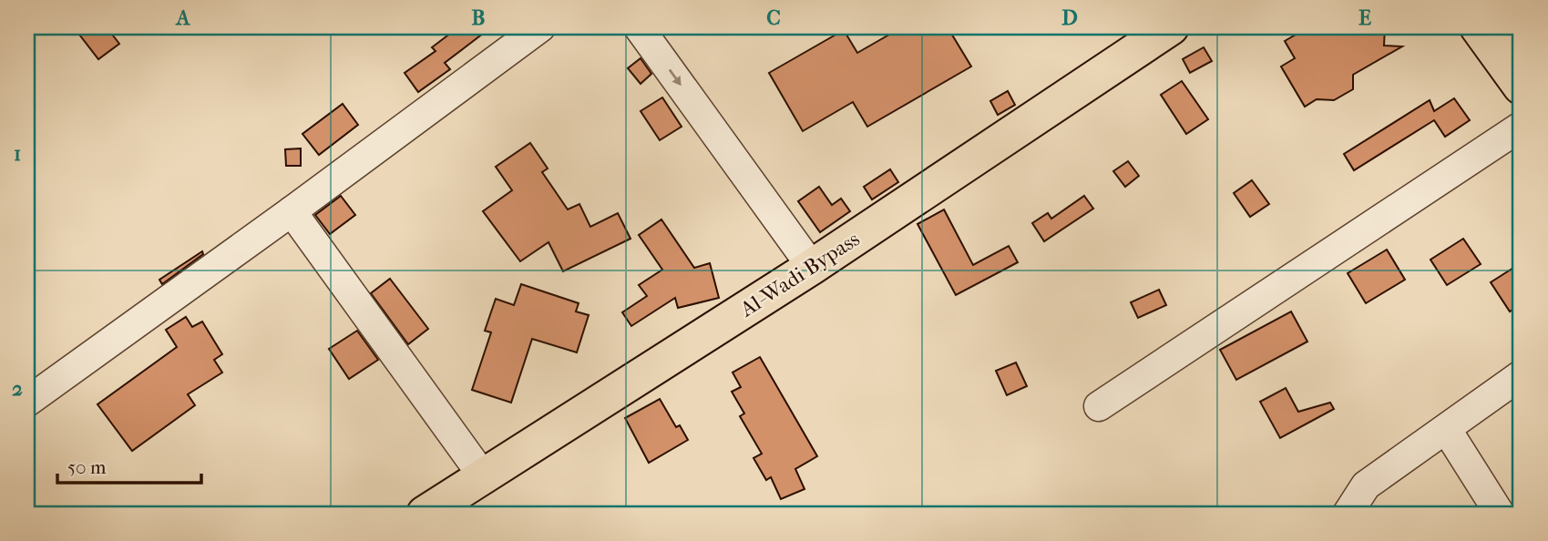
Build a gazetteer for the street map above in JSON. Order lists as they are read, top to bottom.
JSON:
{
  "streets": {
    "main road": ["Al-Wadi Bypass"]
  },
  "scale_bar": "50 m",
  "grid": {
    "columns": [
      "A",
      "B",
      "C",
      "D",
      "E"
    ],
    "rows": ["1", "2"]
  }
}
